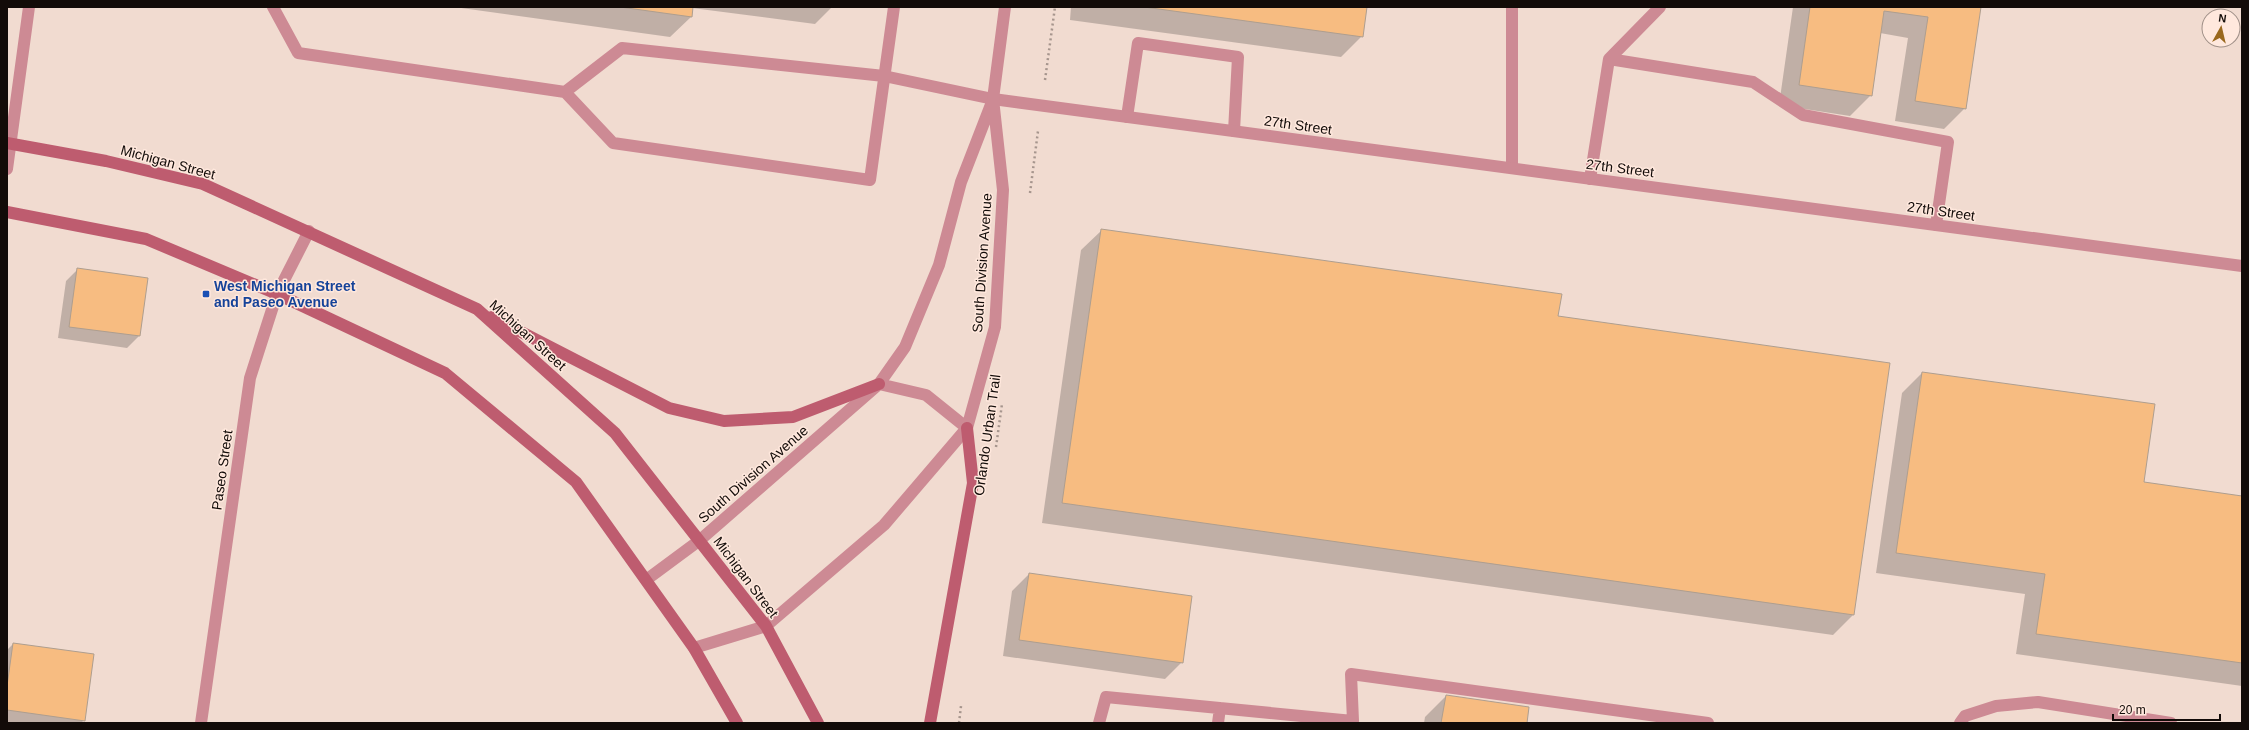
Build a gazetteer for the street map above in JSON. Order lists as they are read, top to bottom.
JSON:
{
  "streets": {
    "main road": ["Michigan Street"],
    "street": ["27th Street", "South Division Avenue", "Paseo Street"],
    "path": ["Orlando Urban Trail"]
  },
  "crossings": [
    ["27th Street", "South Division Avenue"],
    ["Michigan Street", "South Division Avenue"],
    ["Michigan Street", "Paseo Street"]
  ],
  "places": {
    "transit": ["West Michigan Street and Paseo Avenue"]
  },
  "scale_bar": "20 m",
  "north": "top"
}
